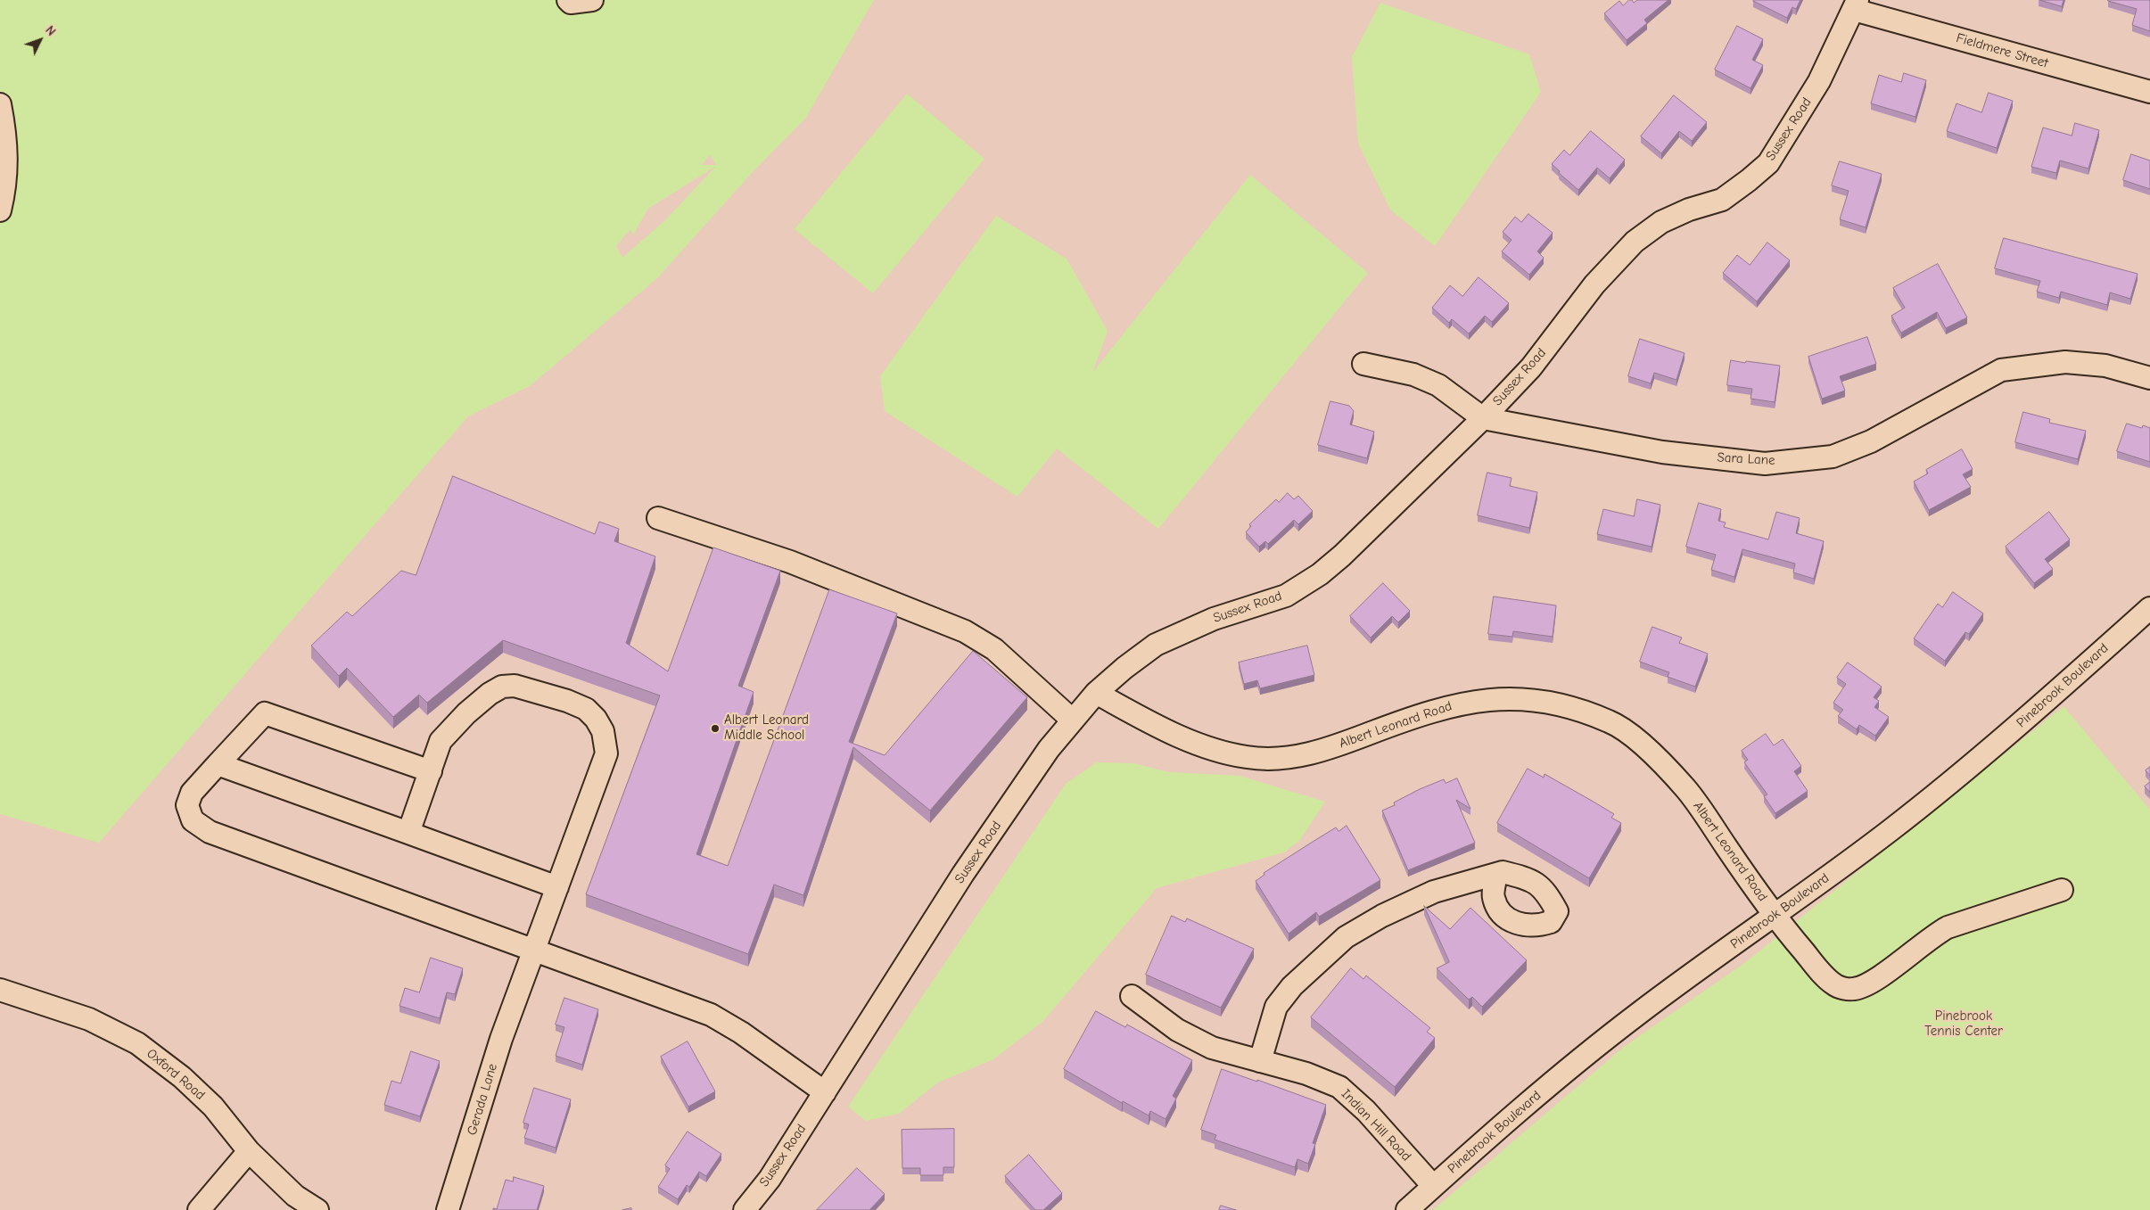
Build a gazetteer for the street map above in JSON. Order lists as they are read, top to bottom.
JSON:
{
  "streets": {
    "street": [
      "Fieldmere Street",
      "Sussex Road",
      "Sara Lane",
      "Pinebrook Boulevard",
      "Albert Leonard Road",
      "Oxford Road",
      "Gerada Lane",
      "Indian Hill Road"
    ]
  },
  "crossings": [
    ["Fieldmere Street", "Sussex Road"],
    ["Sussex Road", "Sara Lane"],
    ["Sussex Road", "Albert Leonard Road"],
    ["Pinebrook Boulevard", "Albert Leonard Road"],
    ["Pinebrook Boulevard", "Indian Hill Road"]
  ],
  "parks": ["Pinebrook Tennis Center"],
  "places": ["Albert Leonard Middle School"],
  "north": "top right"
}
